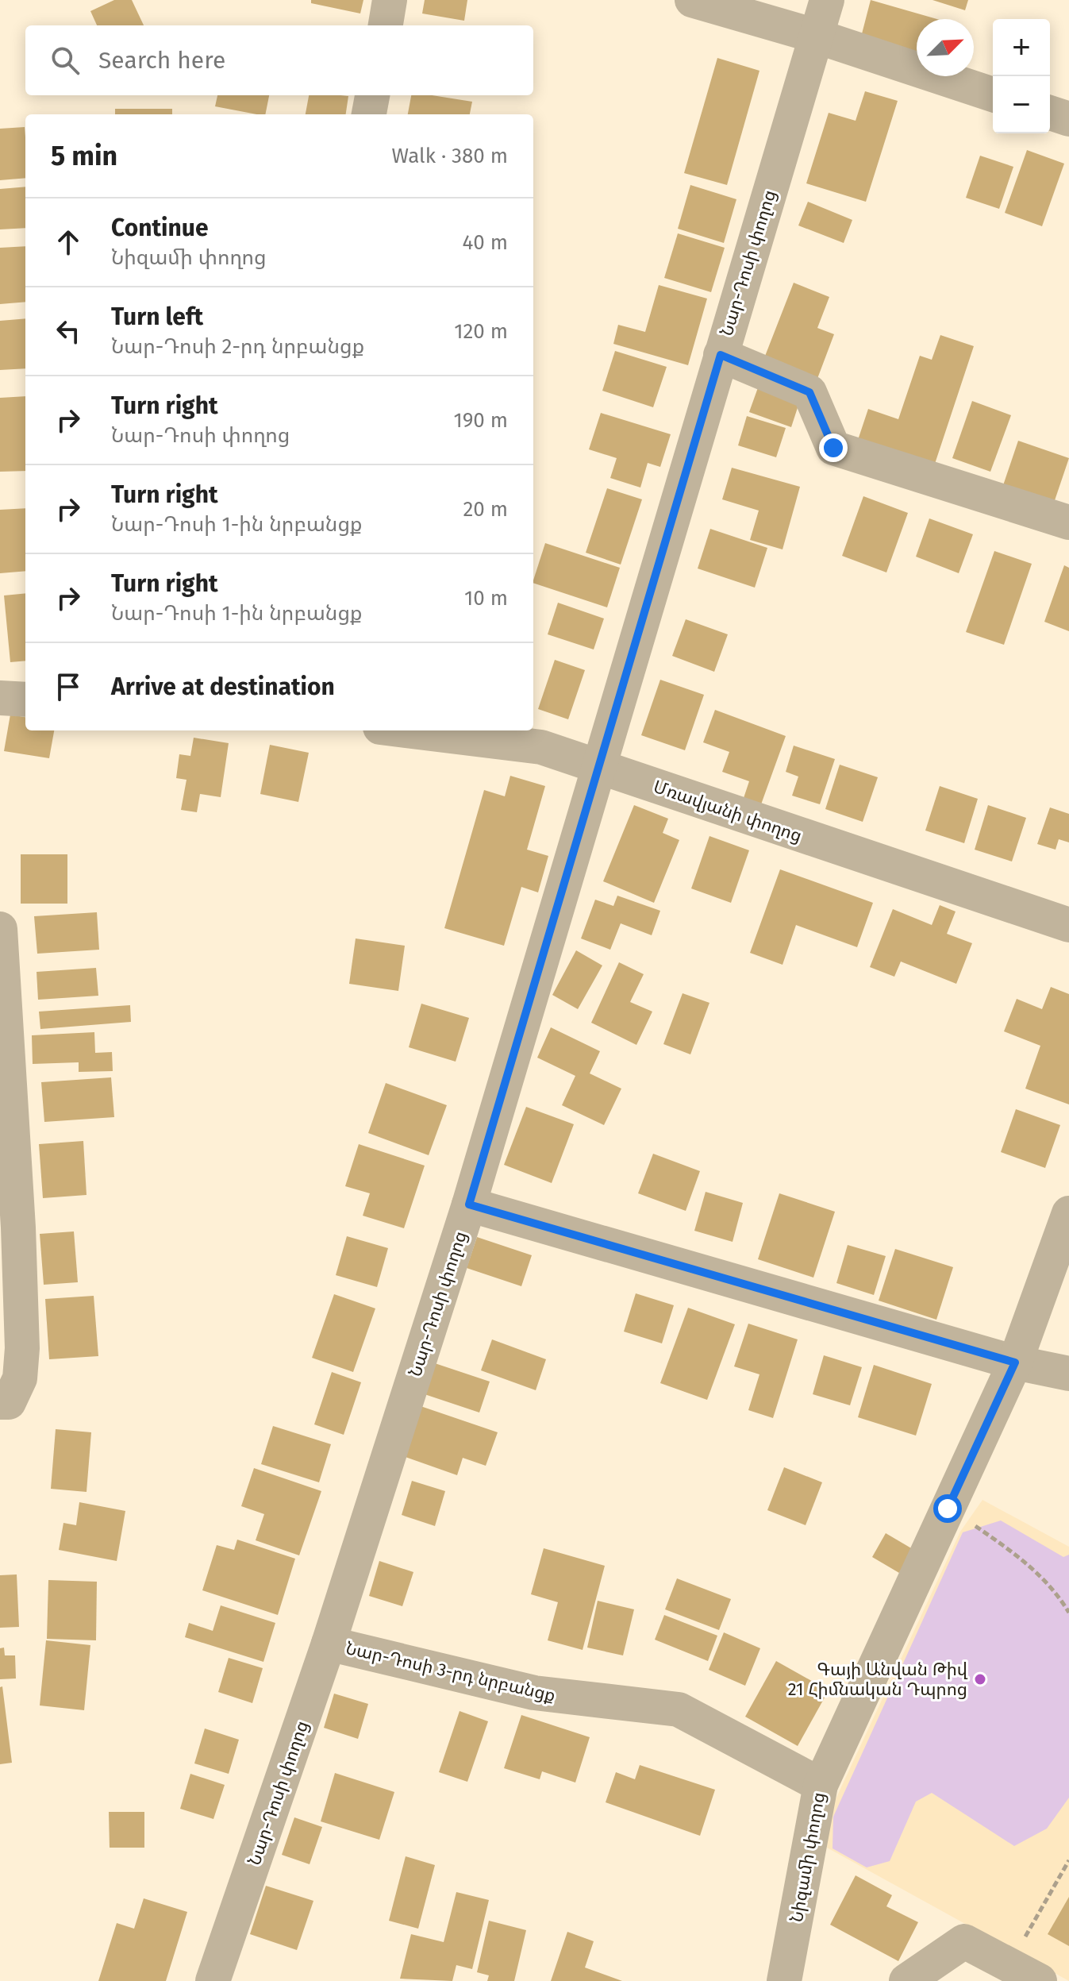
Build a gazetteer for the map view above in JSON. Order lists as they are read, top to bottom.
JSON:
{
  "streets": {
    "street": [
      "Նար-Դոսի փողոց",
      "Մռավյանի փողոց",
      "Նար-Դոսի 3-րդ նրբանցք",
      "Նիզամի փողոց"
    ]
  },
  "crossings": [
    ["Նար-Դոսի փողոց", "Մռավյանի փողոց"],
    ["Նար-Դոսի փողոց", "Նար-Դոսի 3-րդ նրբանցք"],
    ["Նար-Դոսի 3-րդ նրբանցք", "Նիզամի փողոց"]
  ],
  "places": ["Գայի Անվան Թիվ 21 Հիմնական Դպրոց"],
  "north": "top right",
  "page": {
    "map_buttons": ["+", "−"],
    "search": "Search here",
    "heading": ["5 min", "Walk · 380 m"],
    "list": [
      ["Continue", "Նիզամի փողոց", "40 m"],
      ["Turn left", "Նար-Դոսի 2-րդ նրբանցք", "120 m"],
      ["Turn right", "Նար-Դոսի փողոց", "190 m"],
      ["Turn right", "Նար-Դոսի 1-ին նրբանցք", "20 m"],
      ["Turn right", "Նար-Դոսի 1-ին նրբանցք", "10 m"],
      "Arrive at destination"
    ]
  }
}
